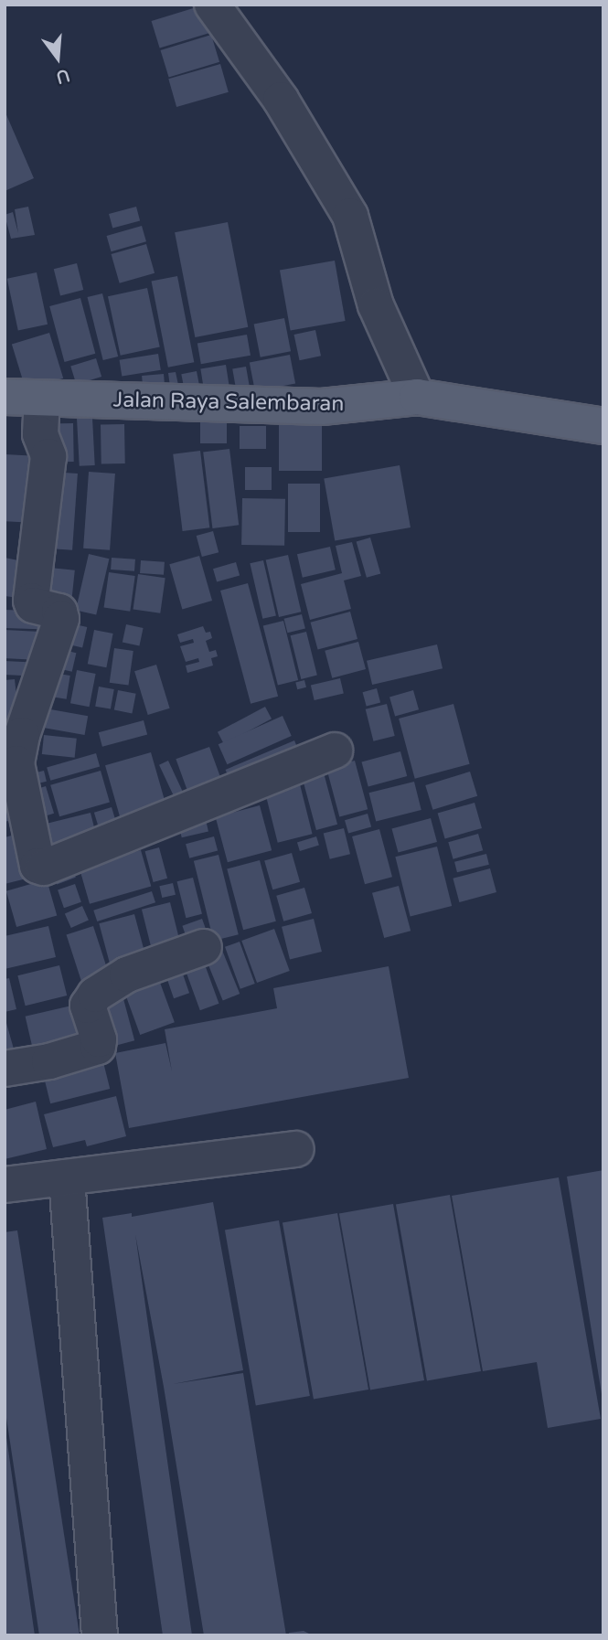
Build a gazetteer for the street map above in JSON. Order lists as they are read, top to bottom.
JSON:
{
  "streets": {
    "main road": ["Jalan Raya Salembaran"]
  },
  "north": "bottom"
}
